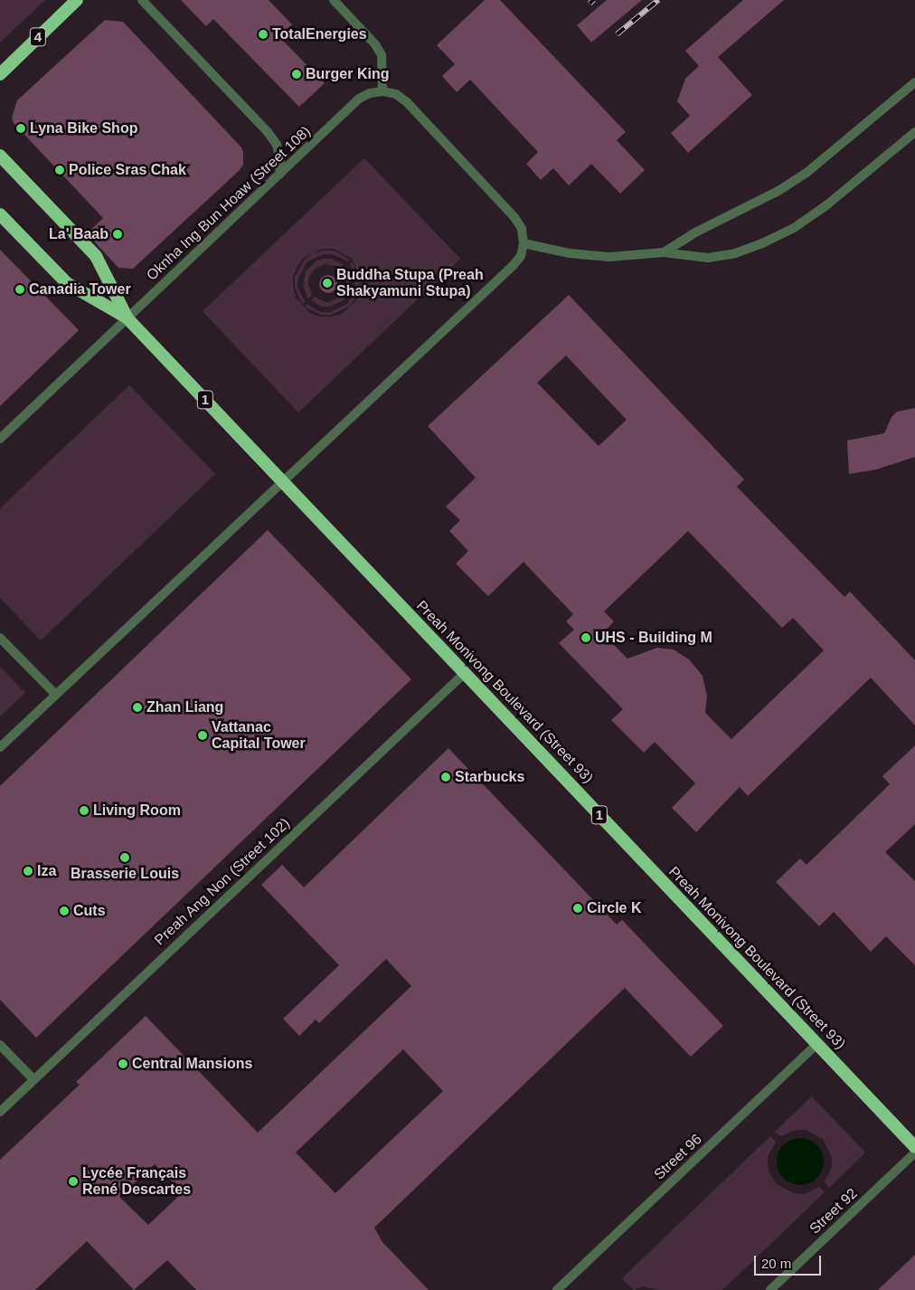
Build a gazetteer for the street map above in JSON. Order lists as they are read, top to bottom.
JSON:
{
  "streets": {
    "highway": ["4", "1", "Preah Monivong Boulevard (Street 93)"],
    "street": [
      "Oknha Ing Bun Hoaw (Street 108)",
      "Preah Ang Non (Street 102)",
      "Street 96",
      "Street 92"
    ]
  },
  "crossings": [
    ["Oknha Ing Bun Hoaw (Street 108)", "Preah Monivong Boulevard (Street 93)"],
    ["Preah Monivong Boulevard (Street 93)", "Preah Ang Non (Street 102)"],
    ["Preah Monivong Boulevard (Street 93)", "Street 96"]
  ],
  "places": [
    "TotalEnergies",
    "Burger King",
    "Lyna Bike Shop",
    "Police Sras Chak",
    "La' Baab",
    "Buddha Stupa (Preah Shakyamuni Stupa)",
    "Canadia Tower",
    "UHS - Building M",
    "Zhan Liang",
    "Vattanac Capital Tower",
    "Starbucks",
    "Living Room",
    "Brasserie Louis",
    "Iza",
    "Circle K",
    "Cuts",
    "Central Mansions",
    "Lycée Français René Descartes"
  ],
  "scale_bar": "20 m"
}
